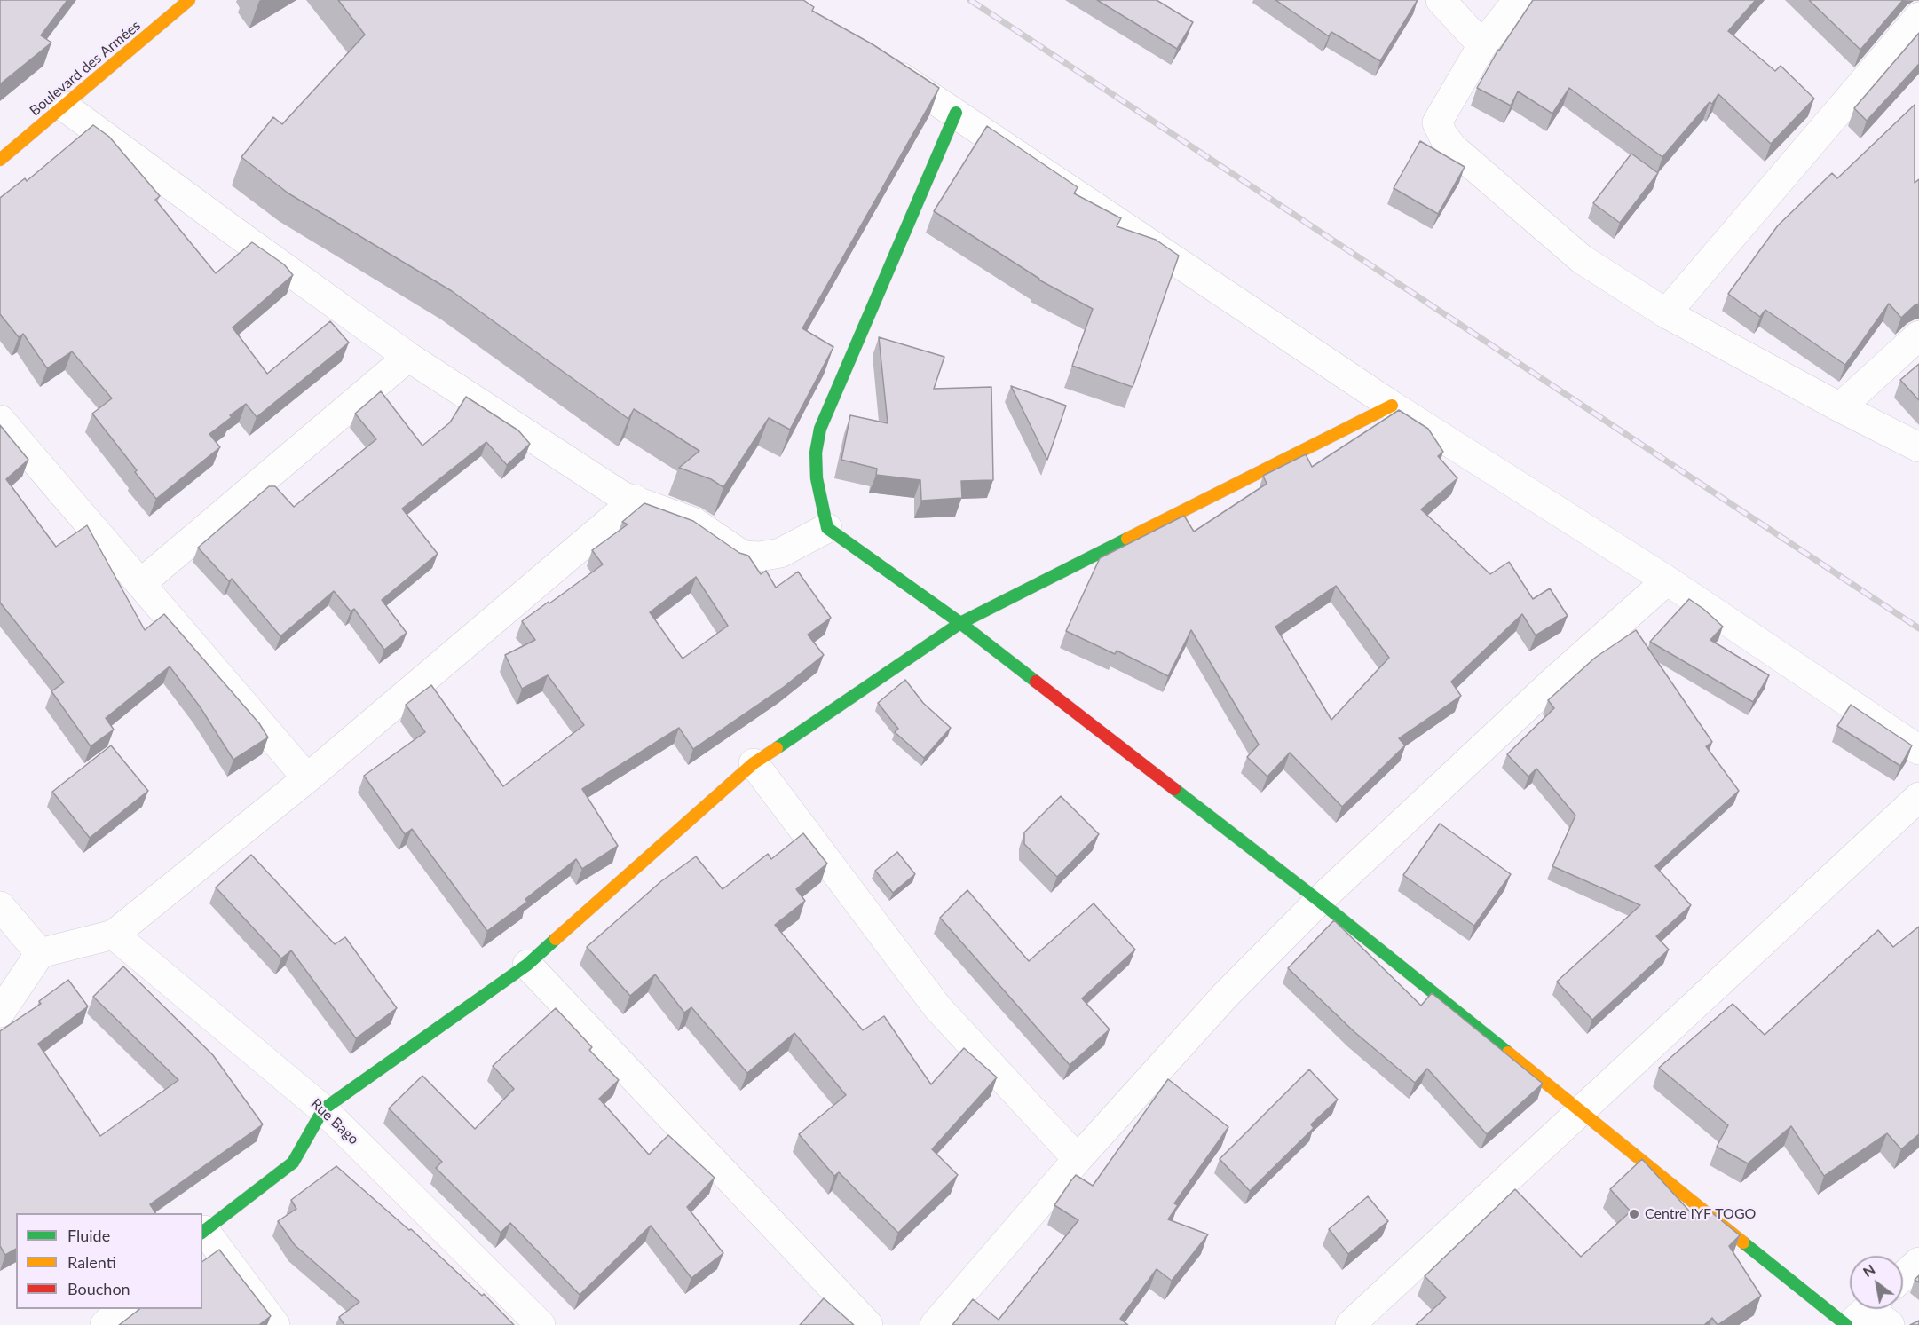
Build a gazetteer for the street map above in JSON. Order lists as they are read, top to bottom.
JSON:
{
  "streets": {
    "street": ["Boulevard des Armées", "Rue Bago"]
  },
  "places": ["Centre IYF TOGO"],
  "legend": ["Fluide", "Ralenti", "Bouchon"],
  "north": "top left"
}
